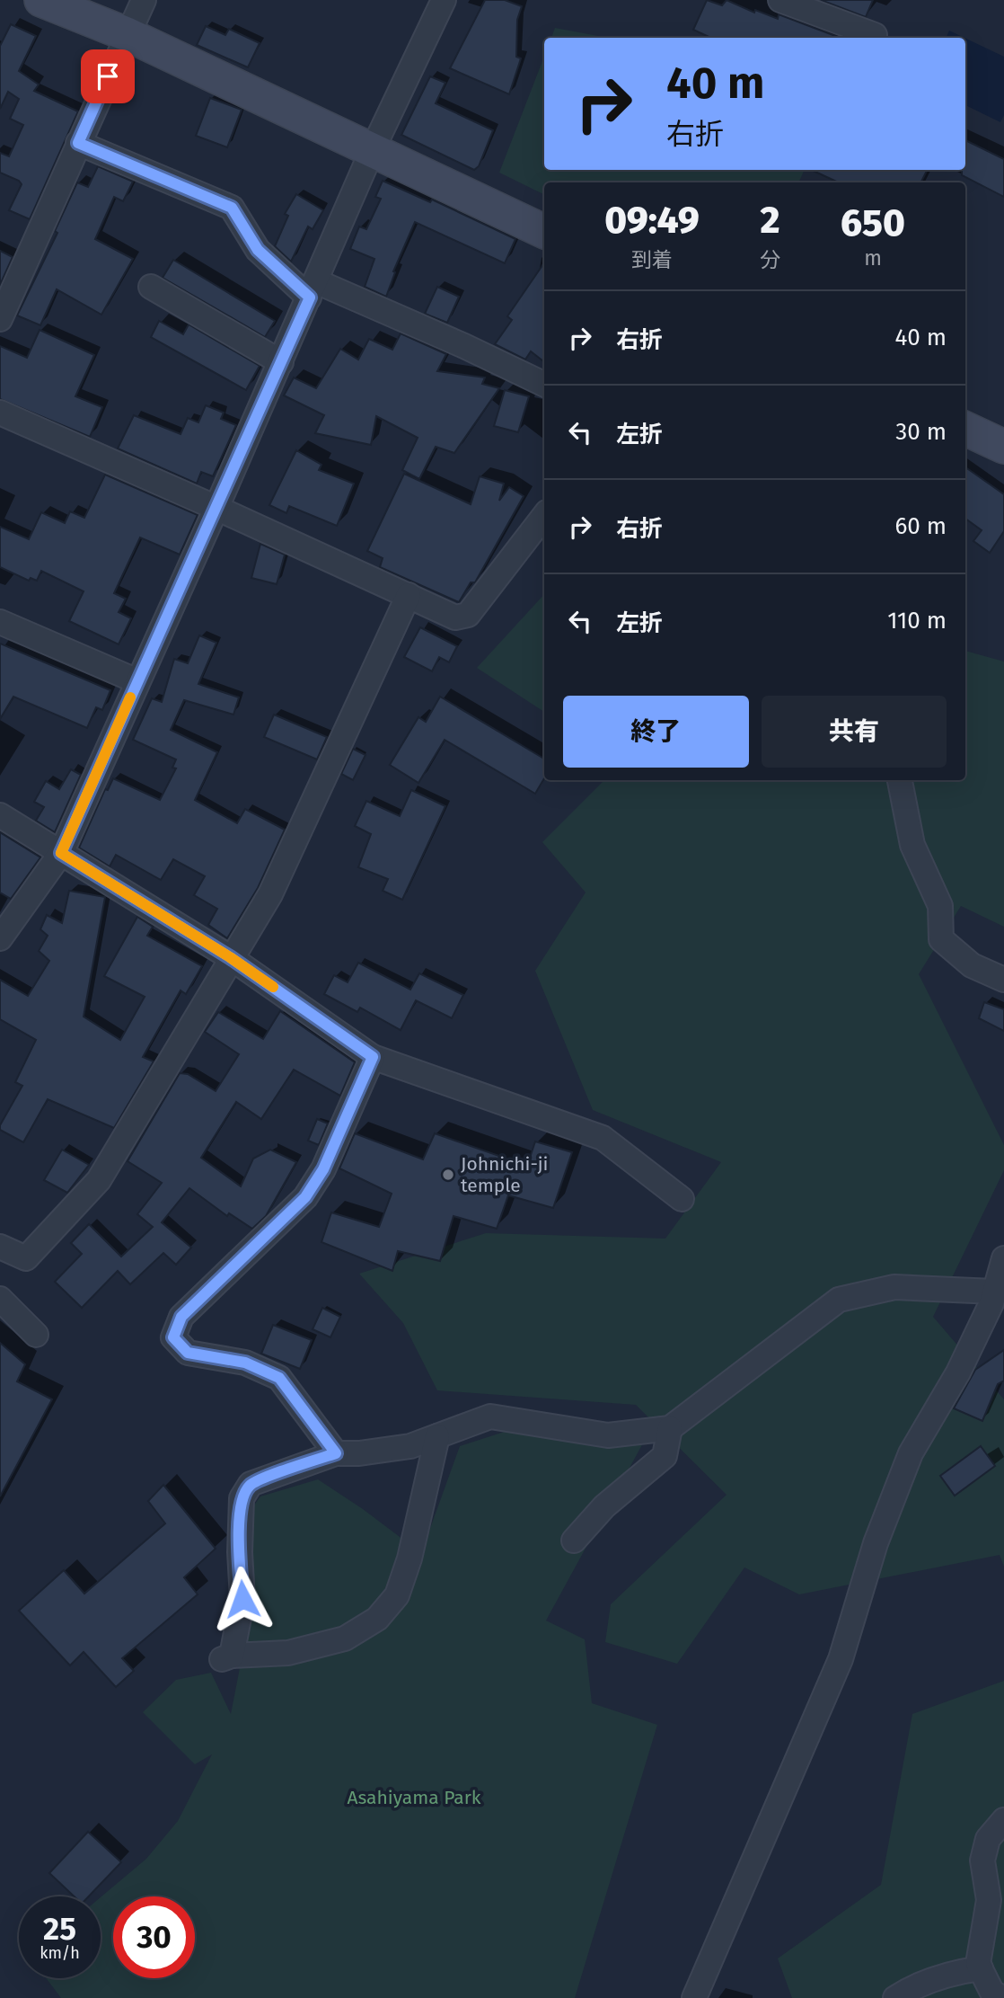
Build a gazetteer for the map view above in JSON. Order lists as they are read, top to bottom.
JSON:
{
  "parks": ["Asahiyama Park"],
  "places": ["Johnichi-ji temple"],
  "page": {
    "turn": ["40 m", "右折"],
    "eta": [
      "09:49",
      "到着",
      "2",
      "分",
      "650",
      "m"
    ],
    "list": [
      {
        "name": "右折",
        "value": "40 m"
      },
      {
        "name": "左折",
        "value": "30 m"
      },
      {
        "name": "右折",
        "value": "60 m"
      },
      {
        "name": "左折",
        "value": "110 m"
      }
    ],
    "buttons": ["終了", "共有"],
    "speed": "25 km/h",
    "limit": "30"
  }
}
